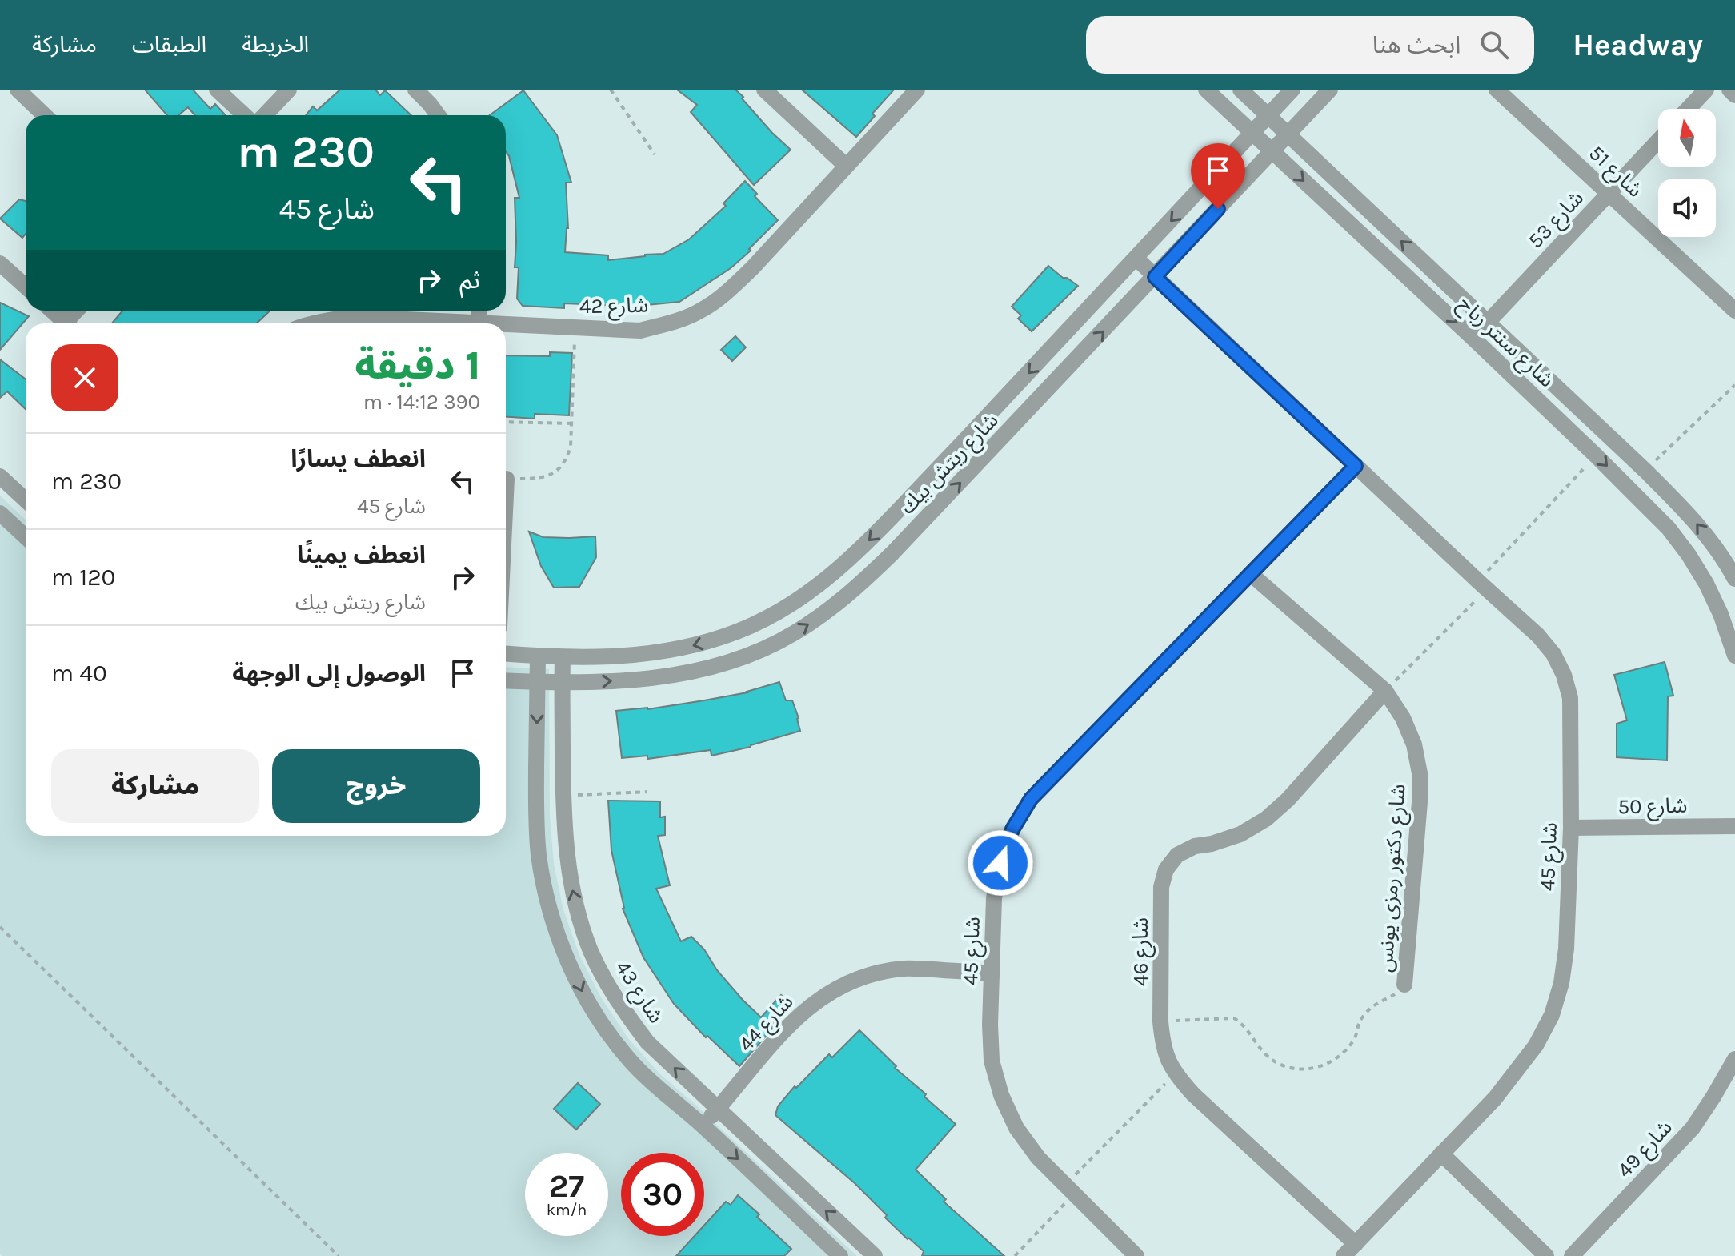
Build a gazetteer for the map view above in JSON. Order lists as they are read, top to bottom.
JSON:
{
  "streets": {
    "street": [
      "شارع 51",
      "شارع 53",
      "شارع 42",
      "شارع سنتر رباح",
      "شارع ريتش بيك",
      "شارع 50",
      "شارع 45",
      "شارع دكتور رمزى يونس",
      "شارع 46",
      "شارع 43",
      "شارع 44",
      "شارع 49"
    ]
  },
  "crossings": [
    ["شارع 51", "شارع 53"],
    ["شارع 53", "شارع سنتر رباح"],
    ["شارع سنتر رباح", "شارع ريتش بيك"],
    ["شارع ريتش بيك", "شارع 45"],
    ["شارع ريتش بيك", "شارع 43"],
    ["شارع 50", "شارع 45"],
    ["شارع 45", "شارع دكتور رمزى يونس"],
    ["شارع 45", "شارع 46"],
    ["شارع 45", "شارع 44"],
    ["شارع دكتور رمزى يونس", "شارع 46"],
    ["شارع 43", "شارع 44"]
  ],
  "north": "top",
  "page": {
    "header": "Headway",
    "search": "ابحث هنا",
    "nav": ["الخريطة", "الطبقات", "مشاركة"],
    "turn": ["230 m", "شارع 45"],
    "then": "ثم",
    "heading": ["1 دقيقة", "390 m · 14:12"],
    "list": [
      {
        "name": "انعطف يسارًا",
        "note": "شارع 45",
        "value": "230 m"
      },
      {
        "name": "انعطف يمينًا",
        "note": "شارع ريتش بيك",
        "value": "120 m"
      },
      {
        "name": "الوصول إلى الوجهة",
        "value": "40 m"
      }
    ],
    "buttons": ["خروج", "مشاركة"],
    "speed": "27 km/h",
    "limit": "30"
  }
}
